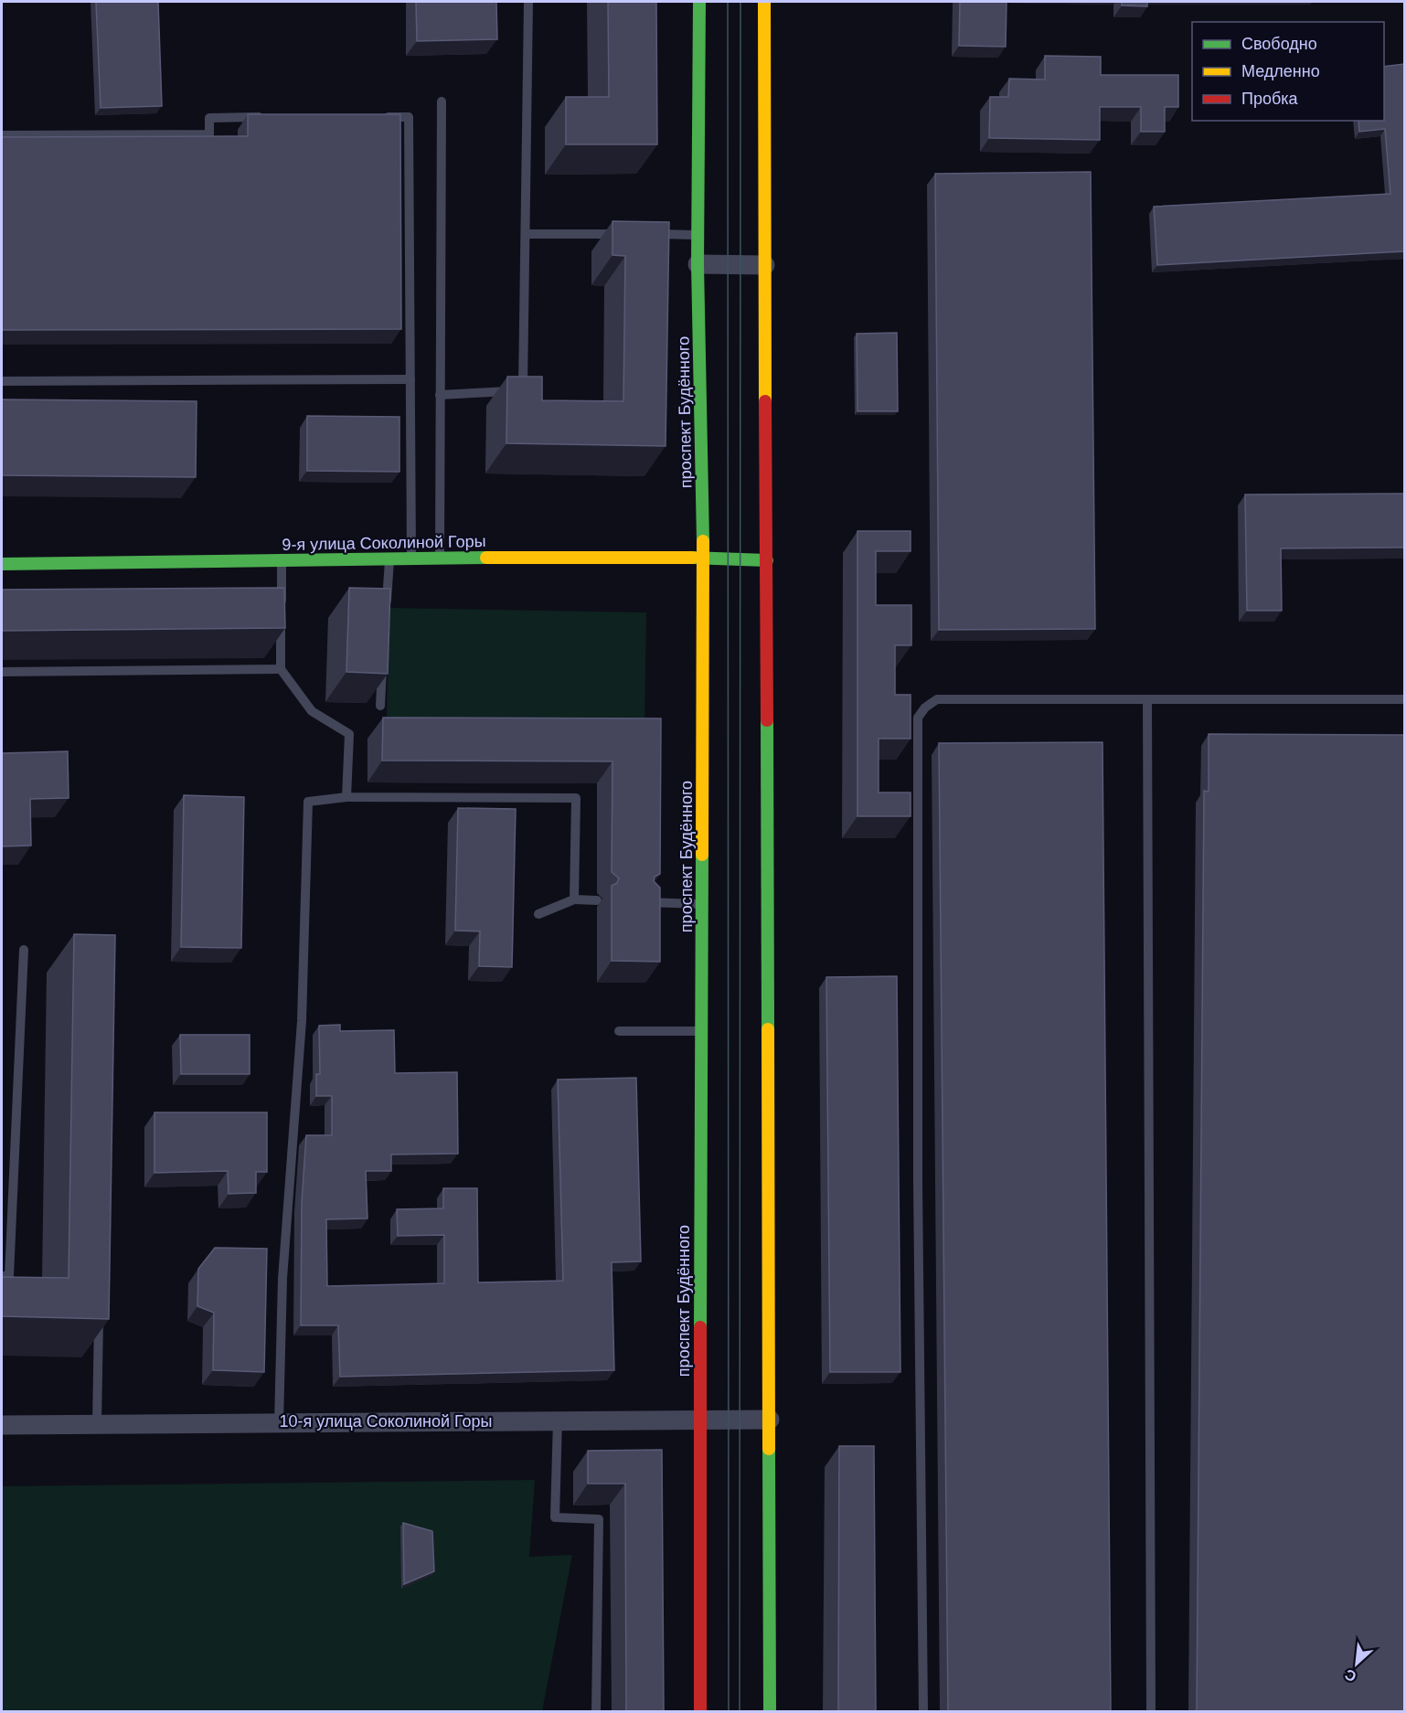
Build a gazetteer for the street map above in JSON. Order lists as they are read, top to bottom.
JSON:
{
  "streets": {
    "main road": ["проспект Будённого", "9-я улица Соколиной Горы"],
    "street": ["10-я улица Соколиной Горы"]
  },
  "crossings": [
    ["проспект Будённого", "9-я улица Соколиной Горы"],
    ["проспект Будённого", "10-я улица Соколиной Горы"]
  ],
  "legend": ["Свободно", "Медленно", "Пробка"],
  "north": "bottom left"
}
